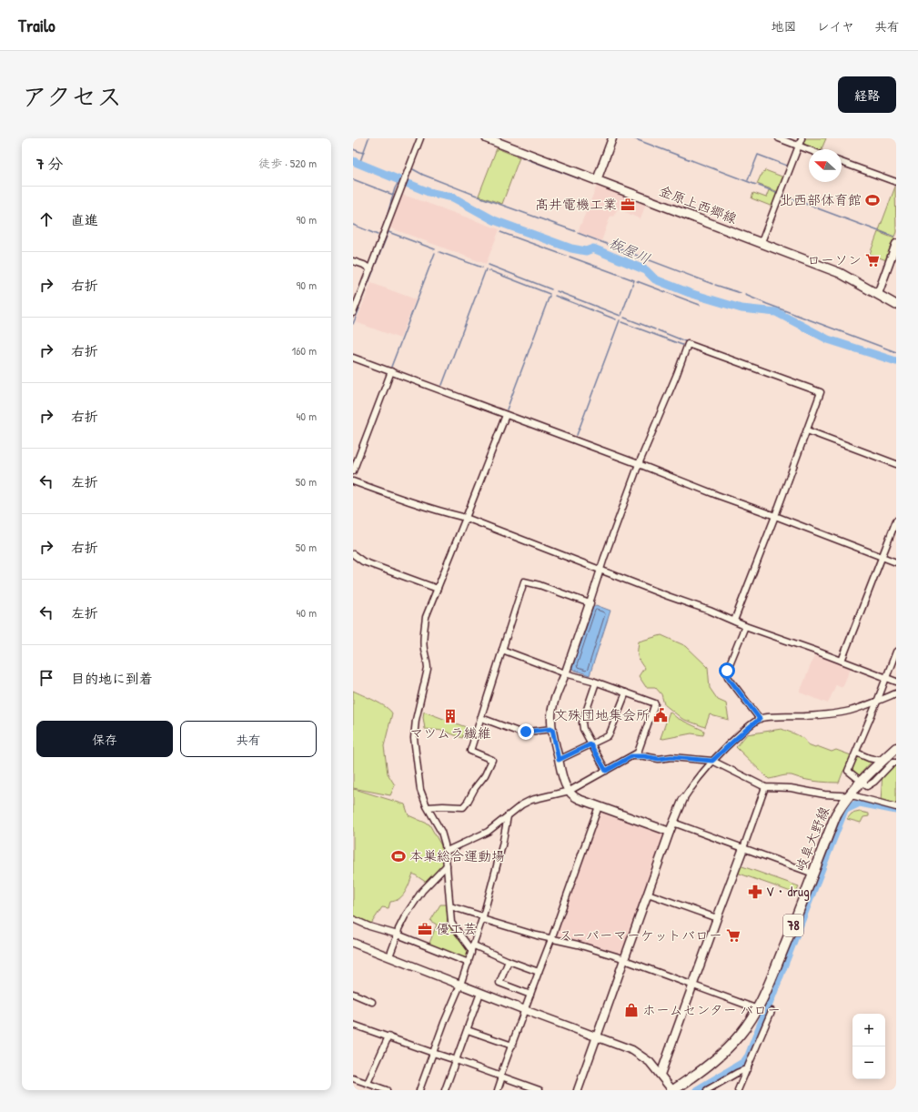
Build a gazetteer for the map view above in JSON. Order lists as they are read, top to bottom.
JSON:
{
  "streets": {
    "main road": ["金原上西郷線", "岐阜大野線", "78"]
  },
  "water": ["板屋川"],
  "places": {
    "sports": ["北西部体育館", "本巣総合運動場"],
    "office": ["髙井電機工業", "優工芸"],
    "supermarket": ["ローソン", "スーパーマーケットバロー"],
    "public building": ["文殊団地集会所"],
    "building": ["マツムラ繊維"],
    "pharmacy": ["V・drug"],
    "shop": ["ホームセンター バロー"]
  },
  "north": "left",
  "page": {
    "header": "Trailo",
    "nav": ["地図", "レイヤ", "共有"],
    "title": "アクセス",
    "buttons": [
      "経路",
      ["保存", "共有"]
    ],
    "heading": ["7 分", "徒歩 · 520 m"],
    "list": [
      ["直進", "90 m"],
      ["右折", "90 m"],
      ["右折", "160 m"],
      ["右折", "40 m"],
      ["左折", "50 m"],
      ["右折", "50 m"],
      ["左折", "40 m"],
      "目的地に到着"
    ],
    "map_buttons": ["+", "−"]
  }
}
